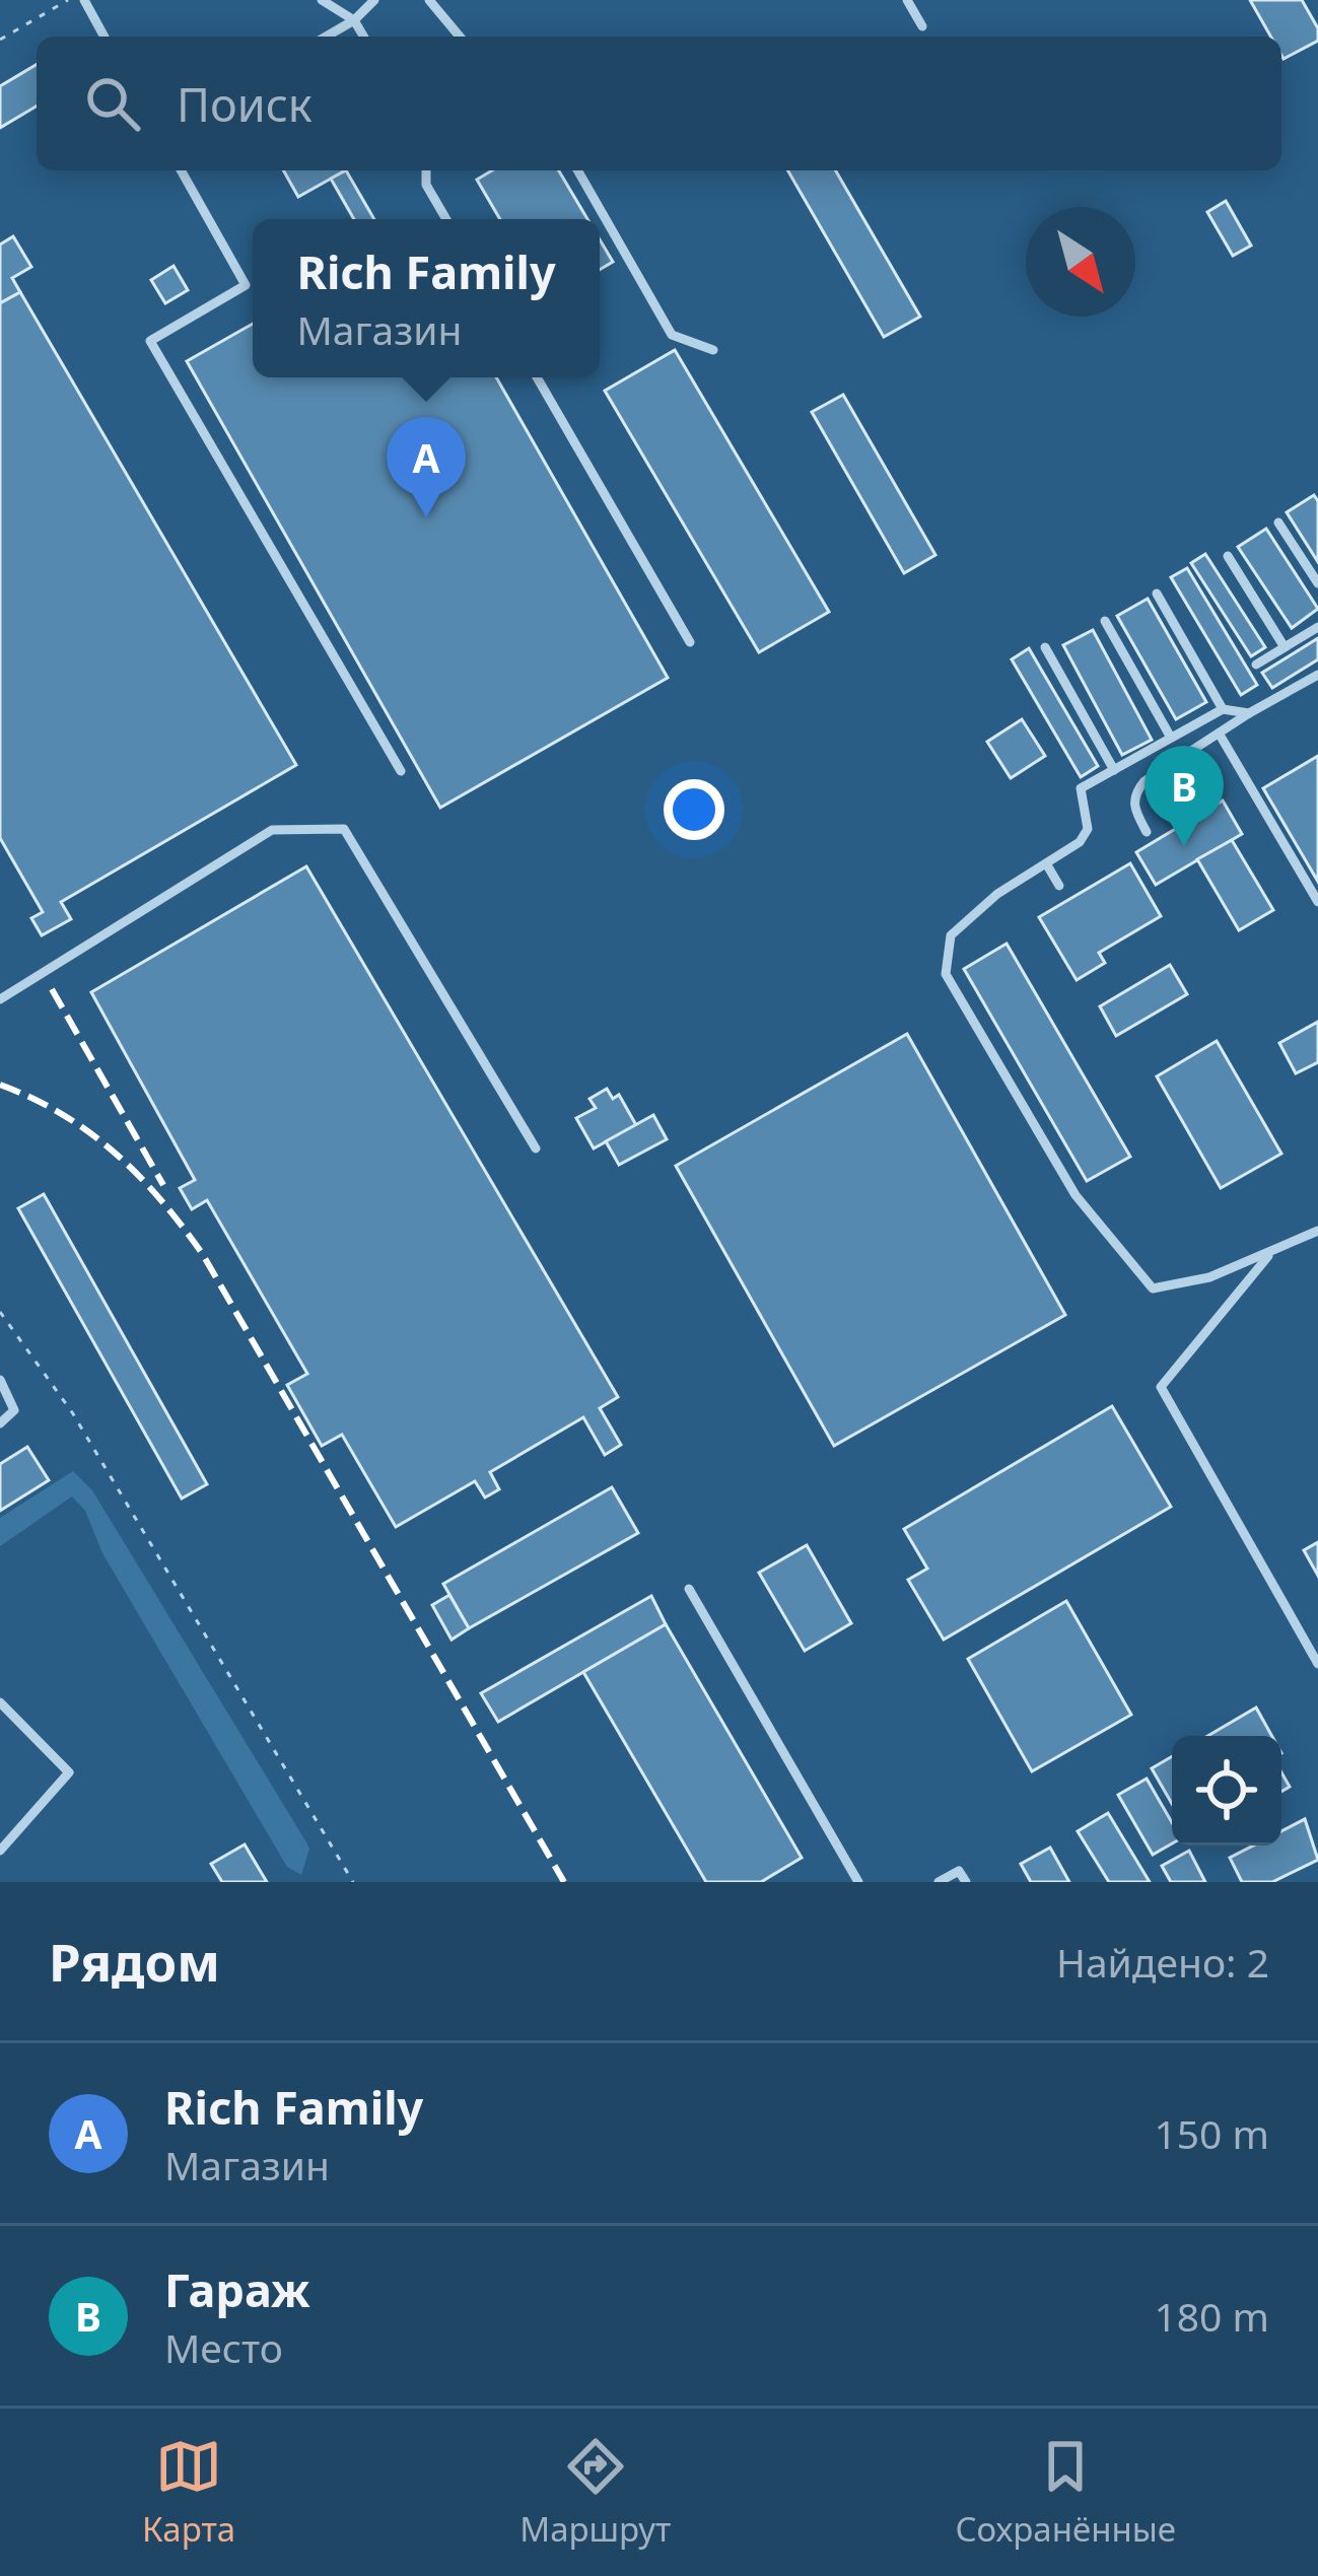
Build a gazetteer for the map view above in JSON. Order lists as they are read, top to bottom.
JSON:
{
  "north": "bottom right",
  "page": {
    "search": "Поиск",
    "popup": ["Rich Family", "Магазин"],
    "pins": ["A", "B"],
    "heading": ["Рядом", "Найдено: 2"],
    "list": [
      {
        "mark": "A",
        "name": "Rich Family",
        "note": "Магазин",
        "value": "150 m"
      },
      {
        "mark": "B",
        "name": "Гараж",
        "note": "Место",
        "value": "180 m"
      }
    ],
    "nav": ["Карта", "Маршрут", "Сохранённые"]
  }
}
